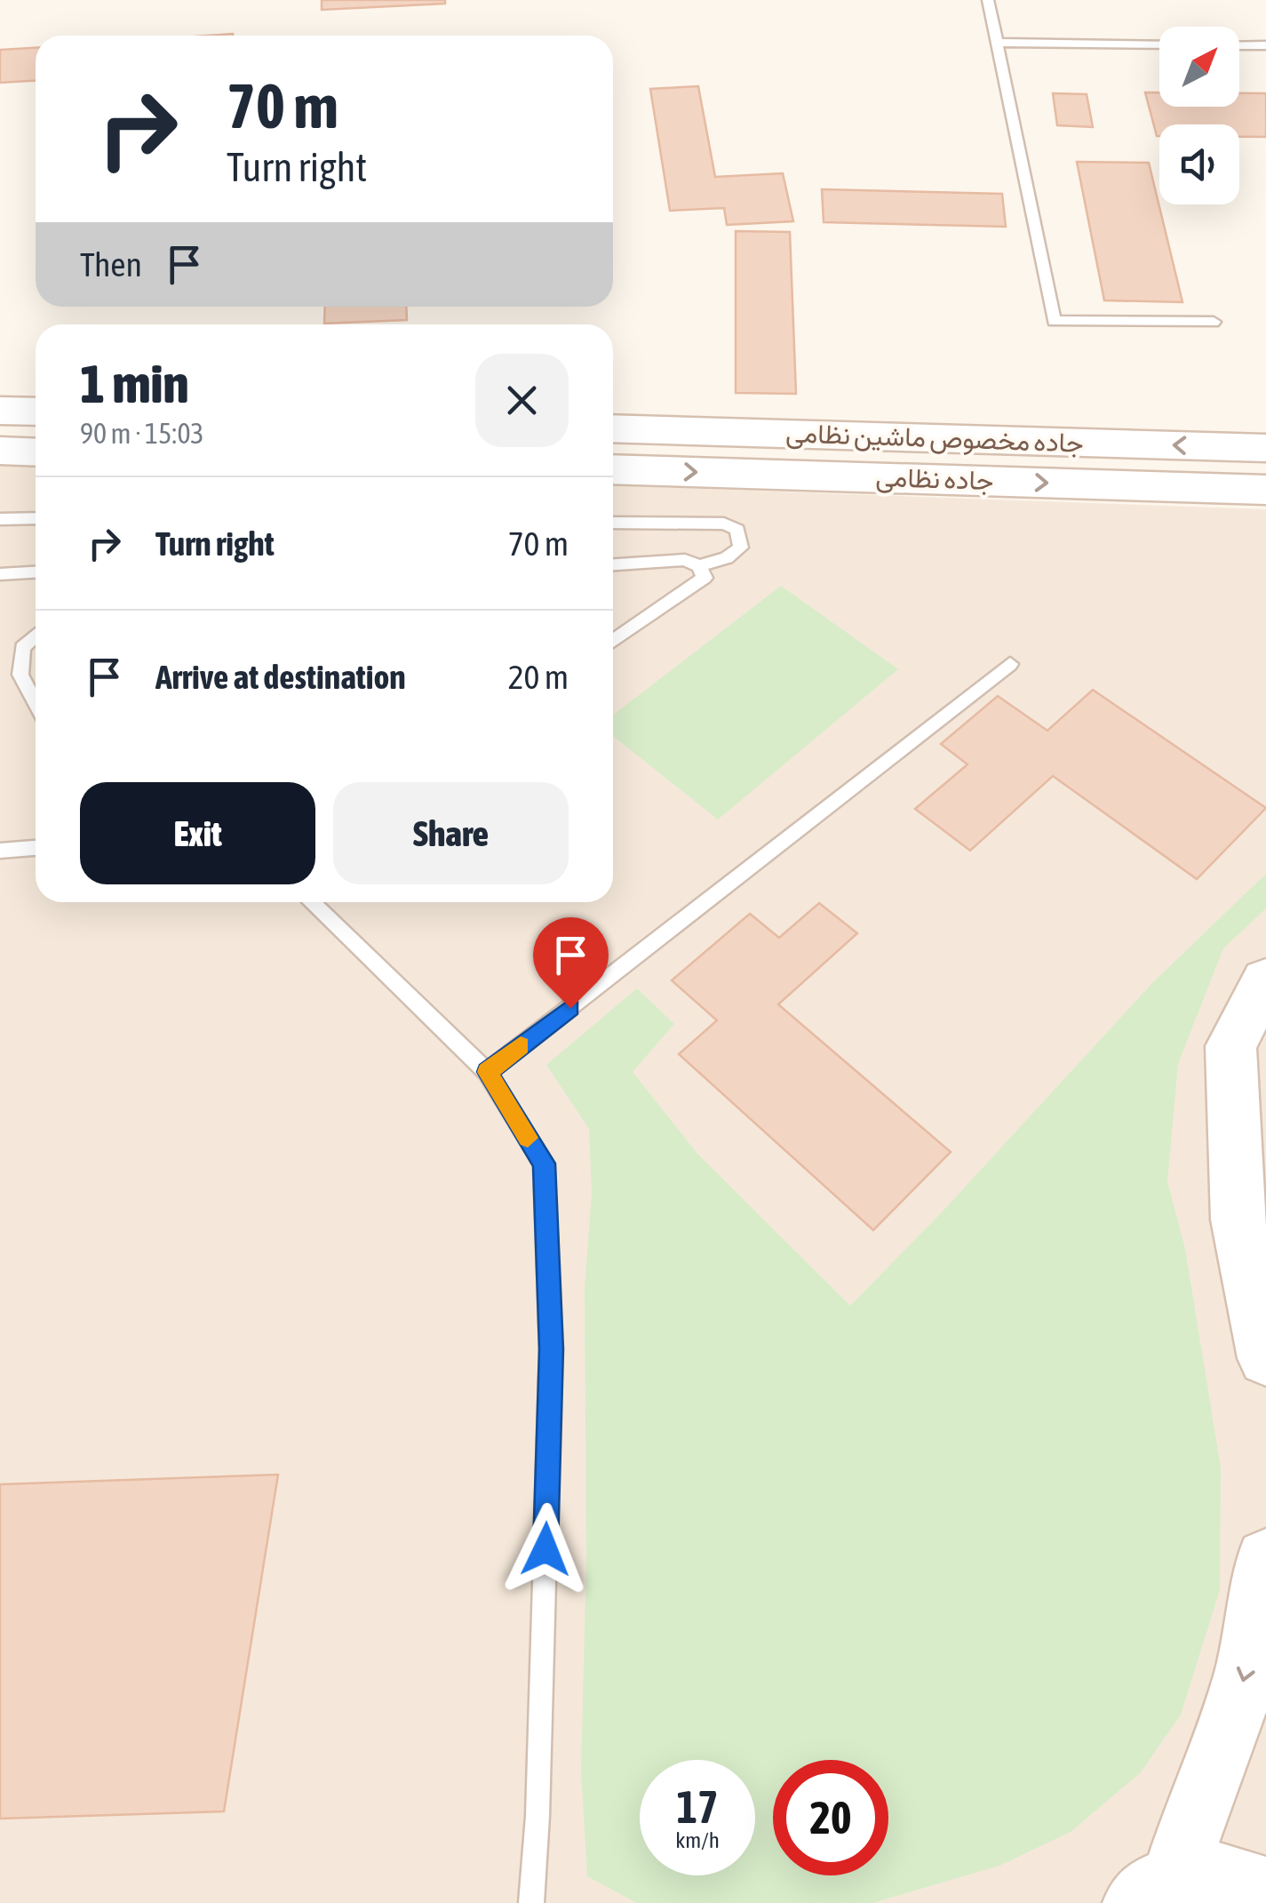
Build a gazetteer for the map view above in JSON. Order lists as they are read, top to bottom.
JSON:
{
  "streets": {
    "street": ["جاده مخصوص ماشین نظامی", "جاده نظامی"]
  },
  "one_way": ["جاده مخصوص ماشین نظامی", "جاده نظامی"],
  "north": "top right",
  "page": {
    "turn": ["70 m", "Turn right"],
    "then": "Then",
    "heading": ["1 min", "90 m · 15:03"],
    "list": [
      {
        "name": "Turn right",
        "value": "70 m"
      },
      {
        "name": "Arrive at destination",
        "value": "20 m"
      }
    ],
    "buttons": ["Exit", "Share"],
    "speed": "17 km/h",
    "limit": "20"
  }
}
